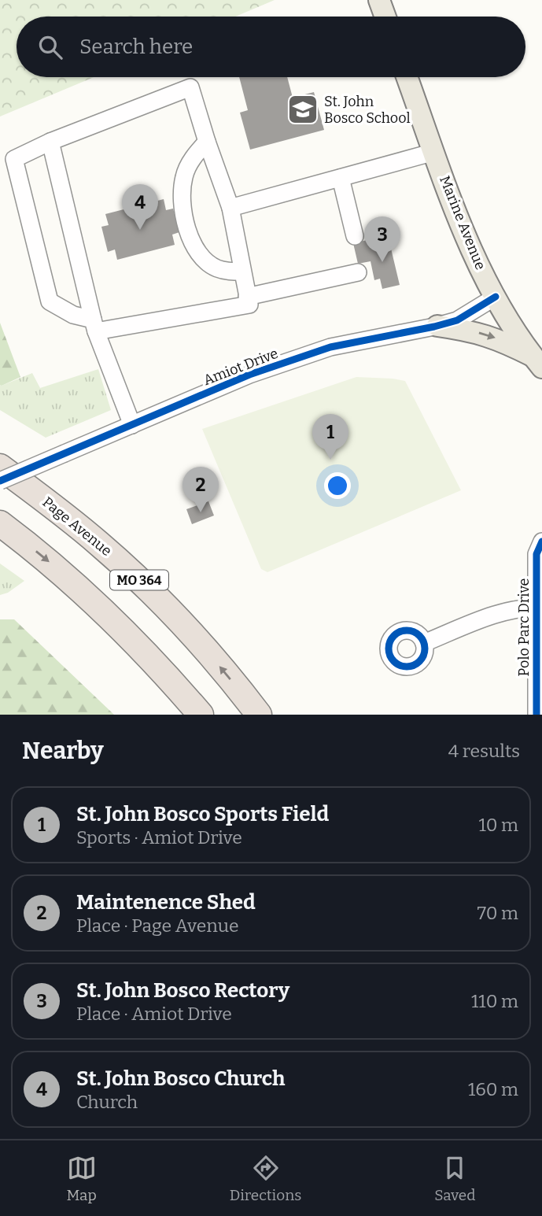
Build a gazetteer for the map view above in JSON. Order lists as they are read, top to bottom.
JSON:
{
  "streets": {
    "highway": ["Page Avenue", "MO 364"],
    "main road": ["Marine Avenue"],
    "street": ["Amiot Drive", "Polo Parc Drive"]
  },
  "crossings": [
    ["Marine Avenue", "Amiot Drive"]
  ],
  "places": {
    "school or university": ["St. John Bosco School"]
  },
  "page": {
    "search": "Search here",
    "pins": [
      "4",
      "3",
      "1",
      "2"
    ],
    "heading": ["Nearby", "4 results"],
    "list": [
      {
        "mark": "1",
        "name": "St. John Bosco Sports Field",
        "note": "Sports · Amiot Drive",
        "value": "10 m"
      },
      {
        "mark": "2",
        "name": "Maintenence Shed",
        "note": "Place · Page Avenue",
        "value": "70 m"
      },
      {
        "mark": "3",
        "name": "St. John Bosco Rectory",
        "note": "Place · Amiot Drive",
        "value": "110 m"
      },
      {
        "mark": "4",
        "name": "St. John Bosco Church",
        "note": "Church",
        "value": "160 m"
      }
    ],
    "nav": ["Map", "Directions", "Saved"]
  }
}
